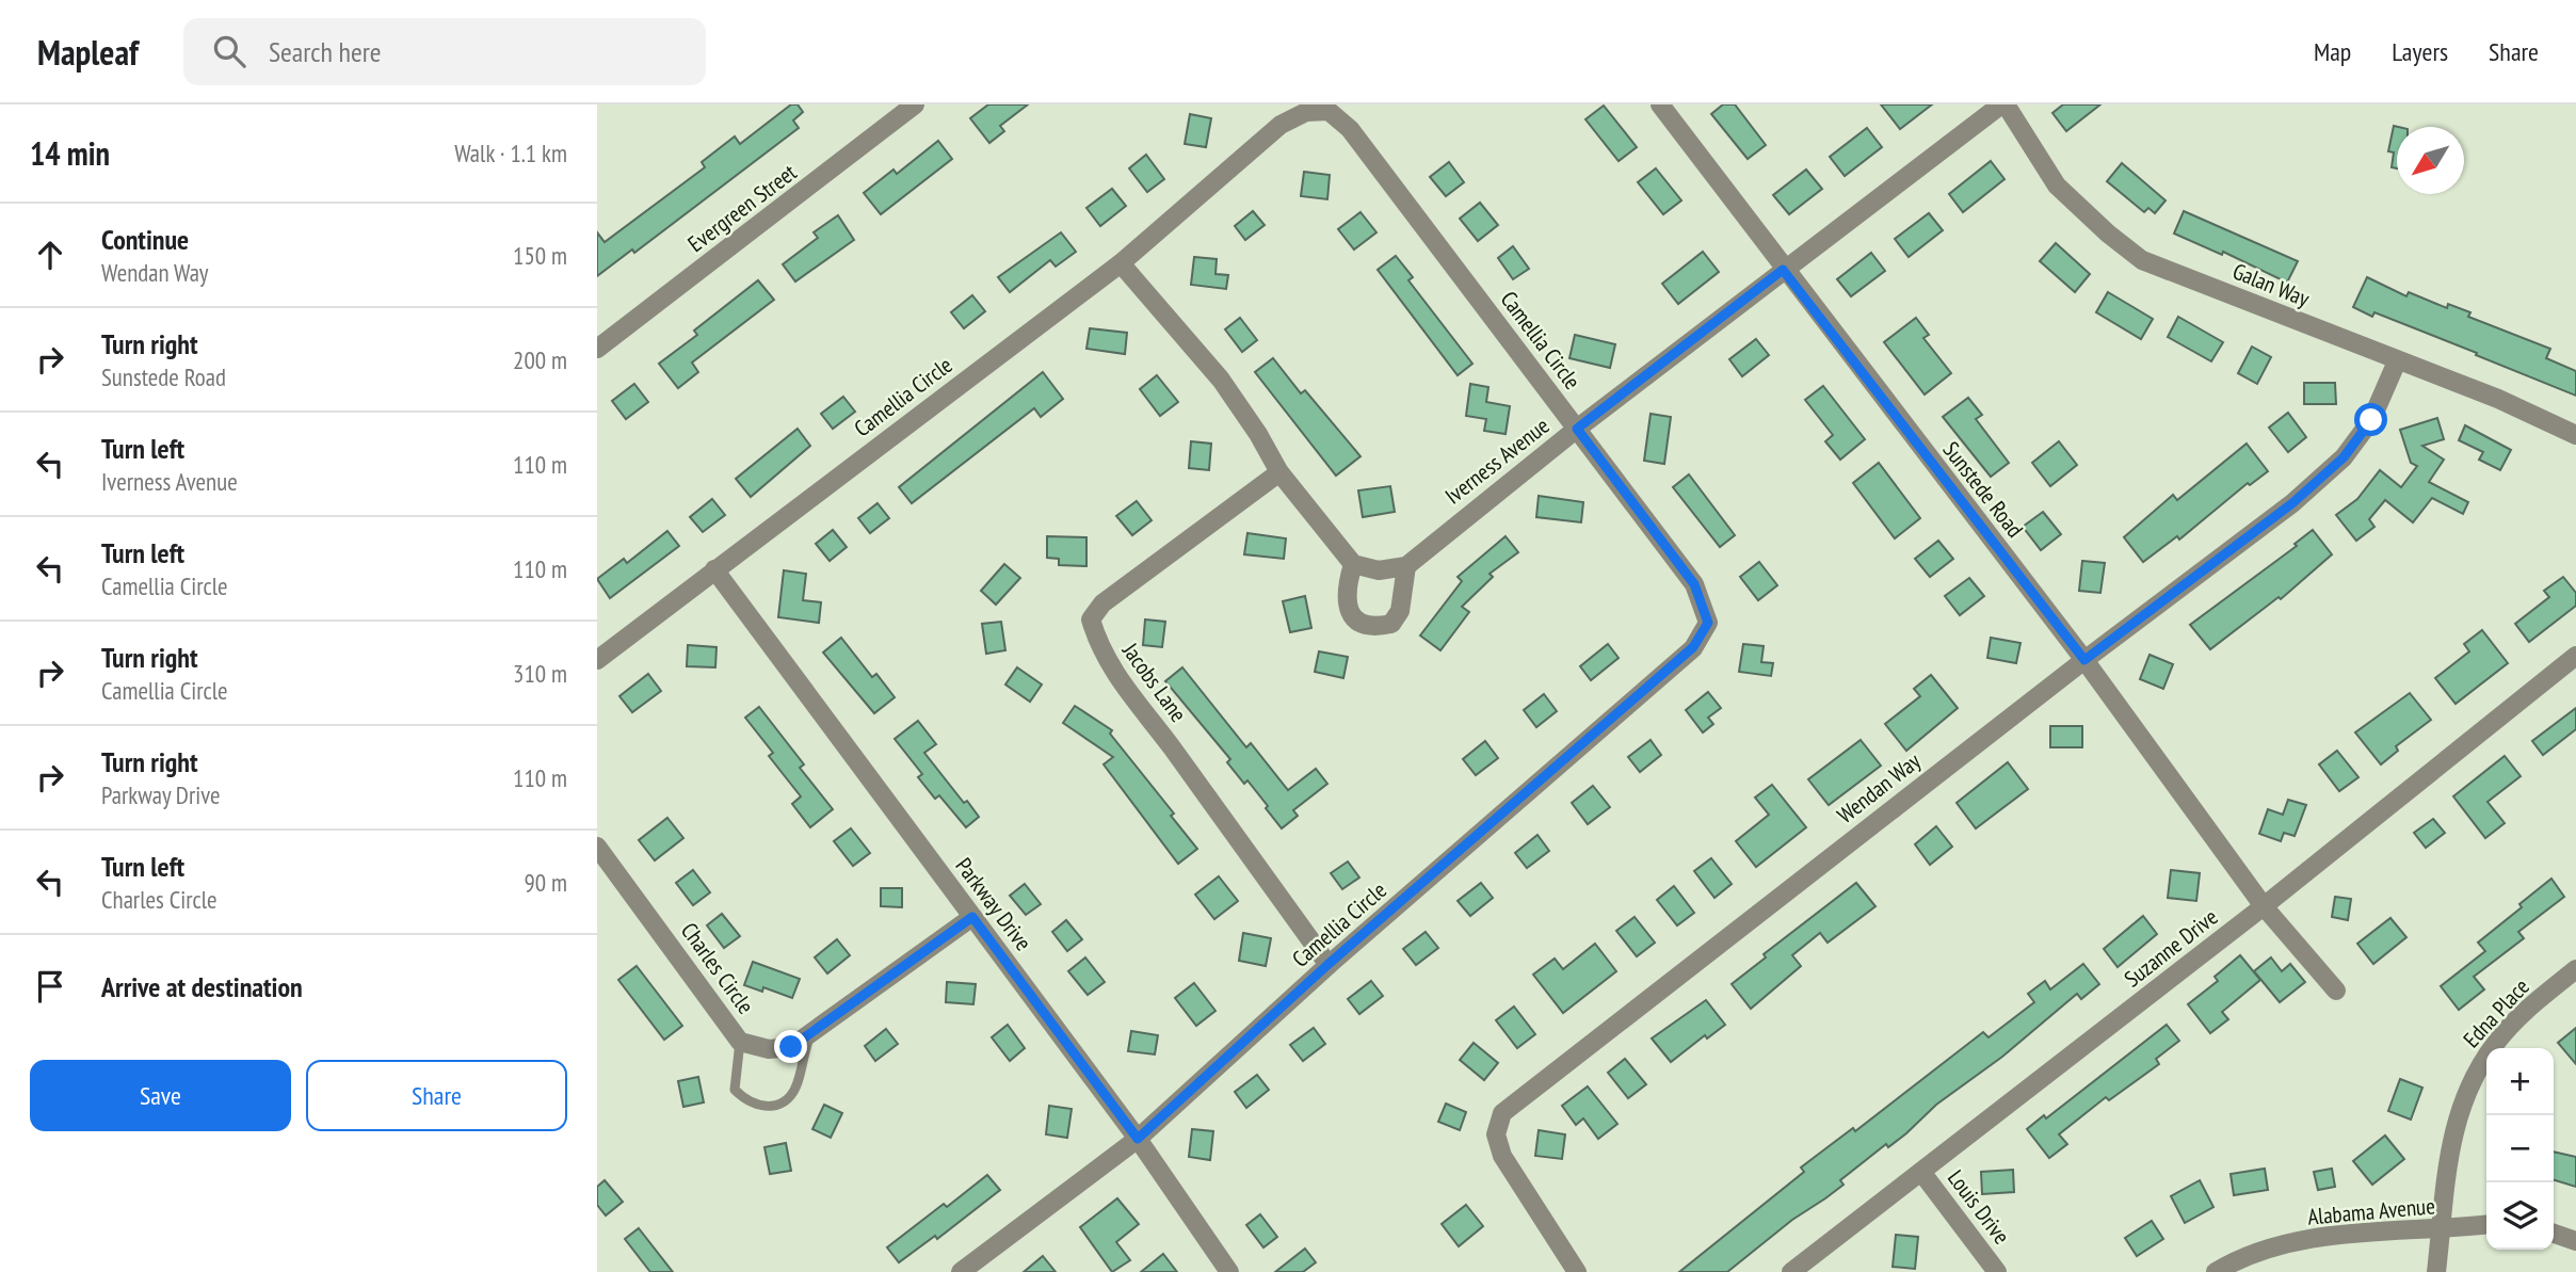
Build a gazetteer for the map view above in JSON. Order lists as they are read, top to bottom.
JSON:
{
  "streets": {
    "street": [
      "Evergreen Street",
      "Galan Way",
      "Camellia Circle",
      "Iverness Avenue",
      "Sunstede Road",
      "Jacobs Lane",
      "Wendan Way",
      "Parkway Drive",
      "Suzanne Drive",
      "Charles Circle",
      "Edna Place",
      "Louis Drive",
      "Alabama Avenue"
    ]
  },
  "crossings": [
    ["Galan Way", "Iverness Avenue"],
    ["Galan Way", "Wendan Way"],
    ["Camellia Circle", "Iverness Avenue"],
    ["Camellia Circle", "Jacobs Lane"],
    ["Camellia Circle", "Parkway Drive"],
    ["Iverness Avenue", "Sunstede Road"],
    ["Sunstede Road", "Wendan Way"],
    ["Sunstede Road", "Suzanne Drive"],
    ["Parkway Drive", "Charles Circle"],
    ["Suzanne Drive", "Louis Drive"],
    ["Edna Place", "Alabama Avenue"]
  ],
  "north": "bottom left",
  "page": {
    "header": "Mapleaf",
    "search": "Search here",
    "nav": ["Map", "Layers", "Share"],
    "heading": ["14 min", "Walk · 1.1 km"],
    "list": [
      ["Continue", "Wendan Way", "150 m"],
      ["Turn right", "Sunstede Road", "200 m"],
      ["Turn left", "Iverness Avenue", "110 m"],
      ["Turn left", "Camellia Circle", "110 m"],
      ["Turn right", "Camellia Circle", "310 m"],
      ["Turn right", "Parkway Drive", "110 m"],
      ["Turn left", "Charles Circle", "90 m"],
      "Arrive at destination"
    ],
    "buttons": ["Save", "Share"],
    "map_buttons": ["+", "−"]
  }
}
